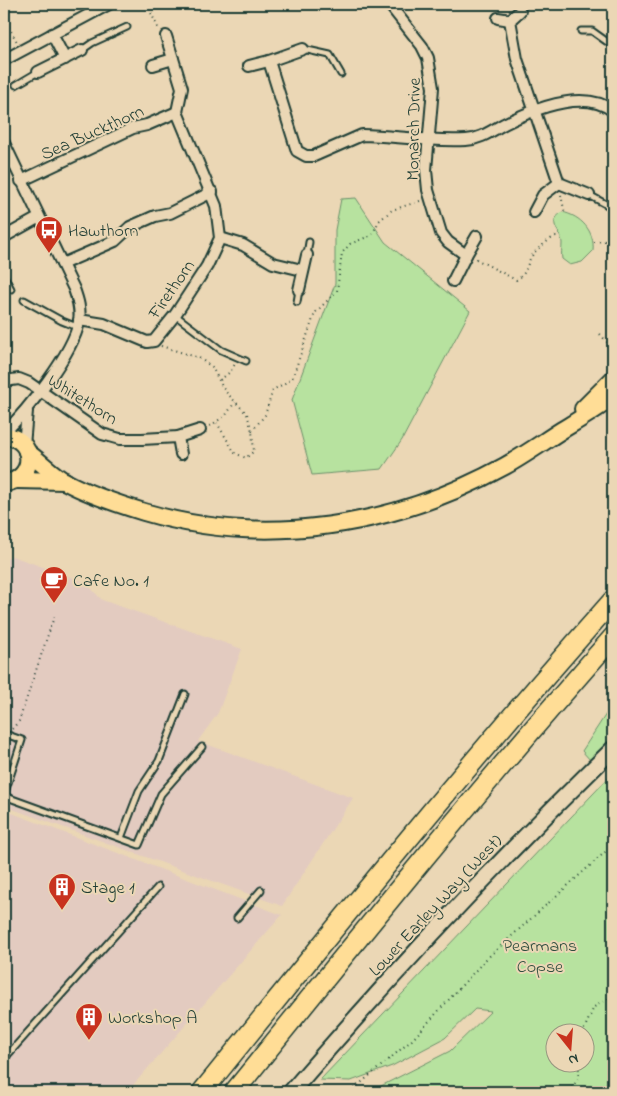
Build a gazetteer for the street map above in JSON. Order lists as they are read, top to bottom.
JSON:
{
  "streets": {
    "main road": ["Lower Earley Way (West)"],
    "street": [
      "Monarch Drive",
      "Sea Buckthorn",
      "Firethorn",
      "Whitethorn"
    ]
  },
  "crossings": [
    ["Sea Buckthorn", "Firethorn"]
  ],
  "parks": ["Pearmans Copse"],
  "places": {
    "bus stop": ["Hawthorn"],
    "cafe": ["Cafe No. 1"],
    "building": ["Stage 1", "Workshop A"]
  },
  "north": "bottom"
}
